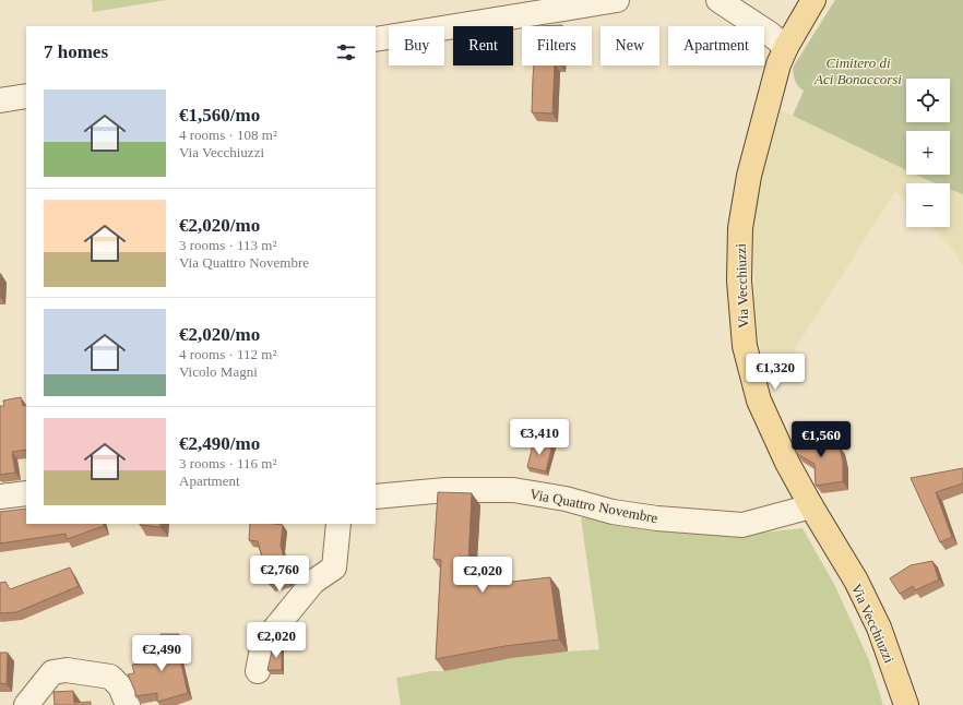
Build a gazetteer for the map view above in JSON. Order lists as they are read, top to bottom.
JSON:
{
  "streets": {
    "main road": ["Via Vecchiuzzi"],
    "street": ["Via Quattro Novembre"]
  },
  "crossings": [
    ["Via Vecchiuzzi", "Via Quattro Novembre"]
  ],
  "parks": ["Cimitero di Aci Bonaccorsi"],
  "page": {
    "chip": [
      "Buy",
      "Rent",
      "Filters",
      "New",
      "Apartment"
    ],
    "heading": "7 homes",
    "map_buttons": ["+", "−"],
    "list": [
      {
        "name": "€1,560/mo",
        "note": "4 rooms · 108 m² · Via Vecchiuzzi"
      },
      {
        "name": "€2,020/mo",
        "note": "3 rooms · 113 m² · Via Quattro Novembre"
      },
      {
        "name": "€2,020/mo",
        "note": "4 rooms · 112 m² · Vicolo Magni"
      },
      {
        "name": "€2,490/mo",
        "note": "3 rooms · 116 m² · Apartment"
      }
    ],
    "price": [
      "€1,320",
      "€3,410",
      "€1,560",
      "€2,760",
      "€2,020",
      "€2,020",
      "€2,490"
    ]
  }
}
